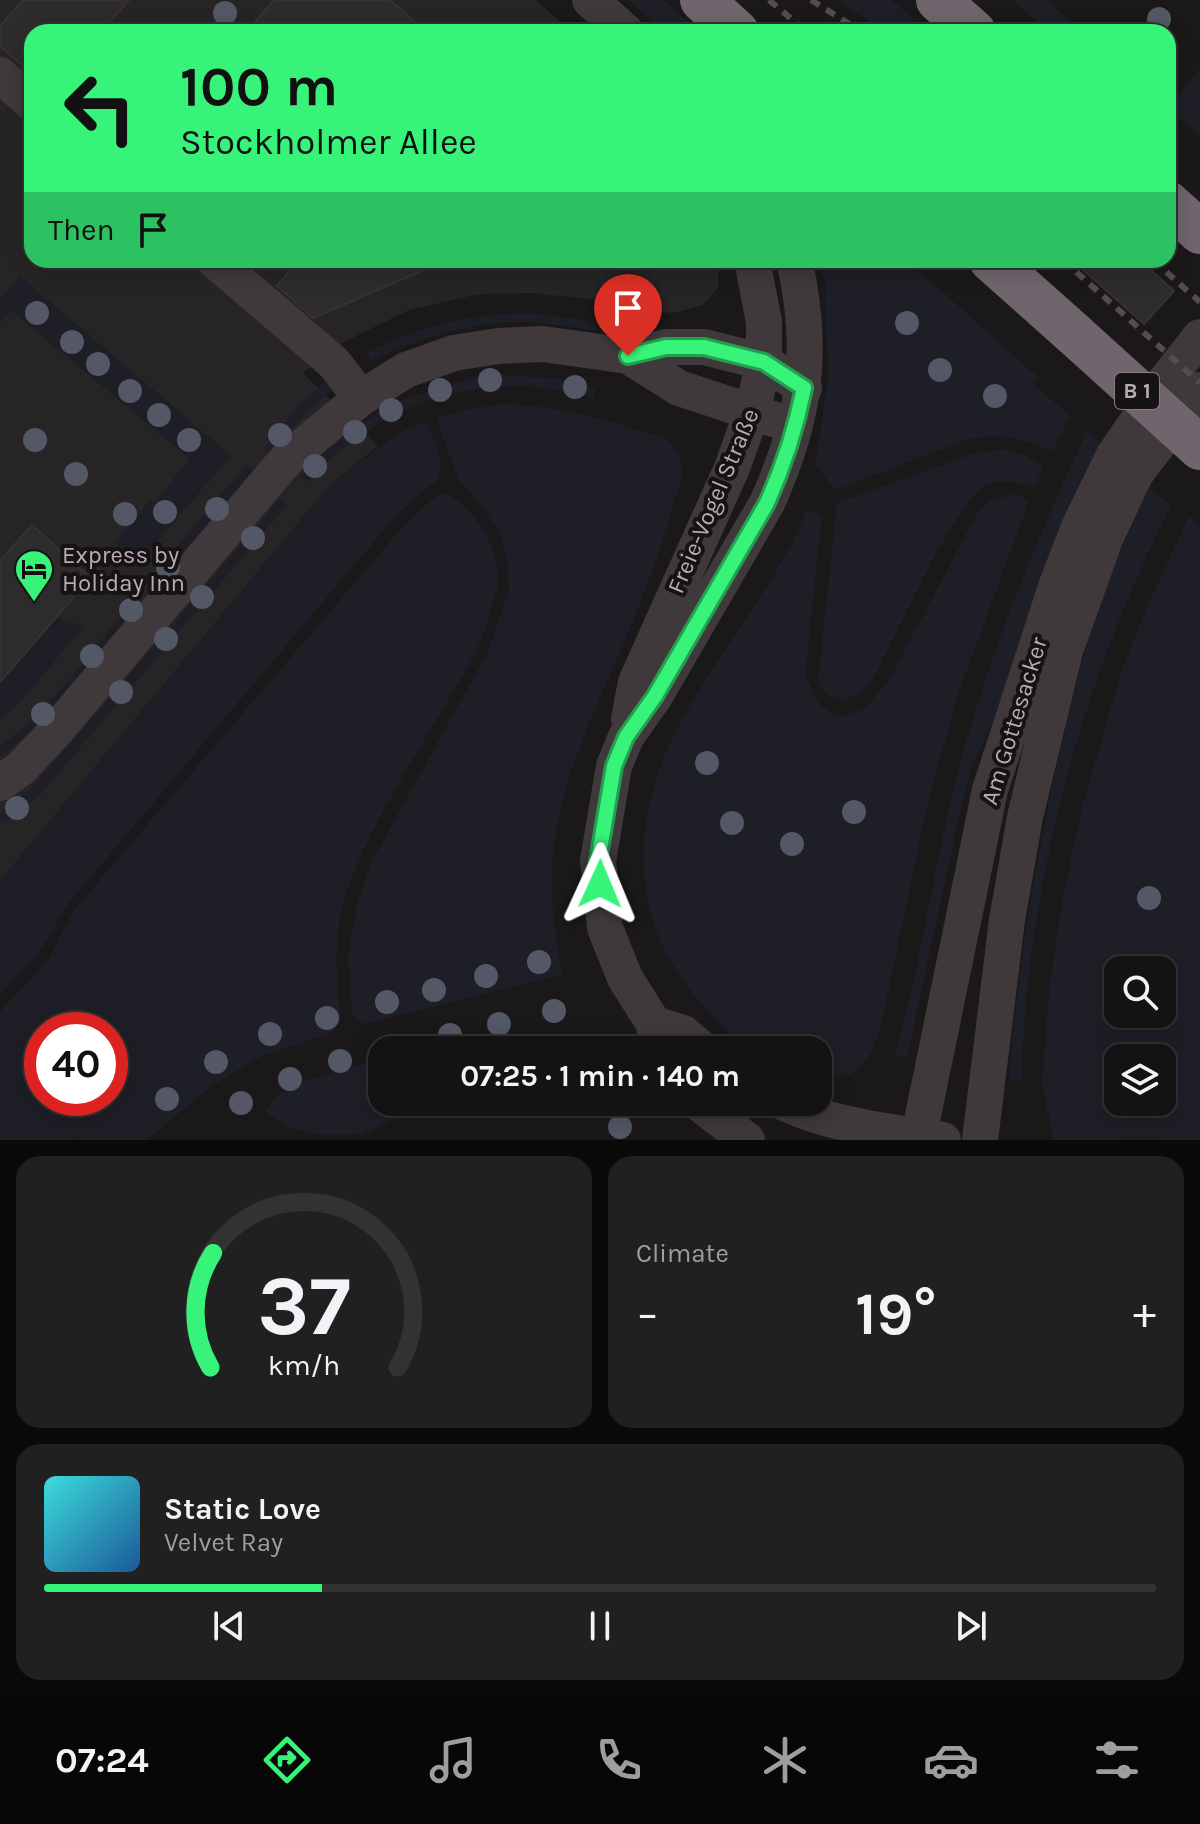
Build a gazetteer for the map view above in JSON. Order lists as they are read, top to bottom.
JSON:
{
  "streets": {
    "highway": ["B 1"],
    "street": ["Freie-Vogel Straße", "Am Gottesacker"]
  },
  "places": {
    "hotel": ["Express by Holiday Inn"]
  },
  "page": {
    "turn": ["100 m", "Stockholmer Allee"],
    "then": "Then",
    "limit": "40",
    "trip": "07:25 · 1 min · 140 m",
    "tile": "Climate",
    "heat": ["−", "19°", "+"],
    "song": ["Static Love", "Velvet Ray"],
    "tabs": "07:24",
    "gauge": ["37", "km/h"]
  }
}
